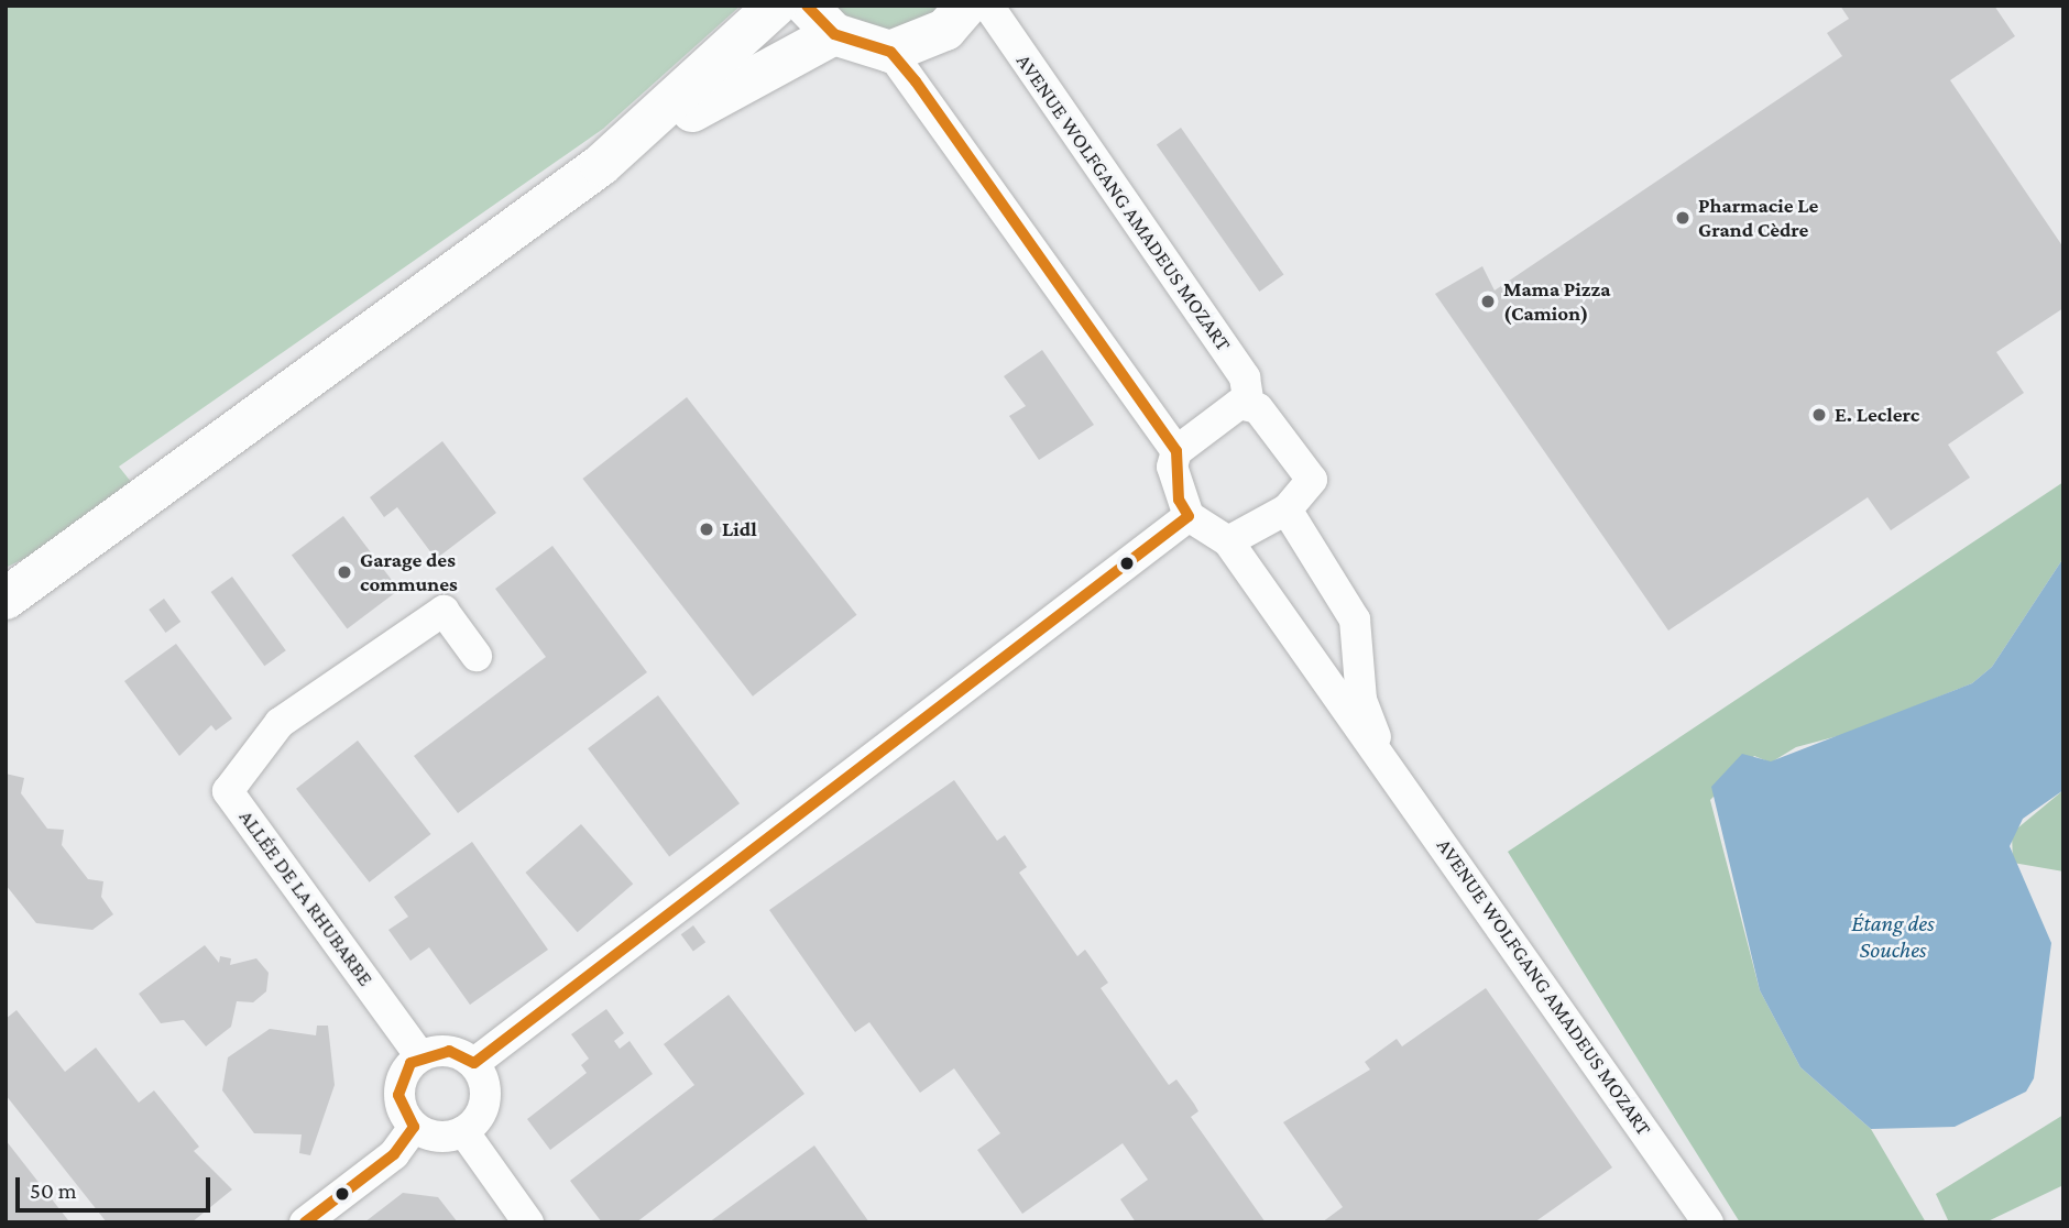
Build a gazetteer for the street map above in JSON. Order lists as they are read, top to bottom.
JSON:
{
  "streets": {
    "street": ["AVENUE WOLFGANG AMADEUS MOZART", "ALLÉE DE LA RHUBARBE"]
  },
  "water": ["Étang des Souches"],
  "places": [
    "Pharmacie Le Grand Cèdre",
    "Mama Pizza (Camion)",
    "E. Leclerc",
    "Lidl",
    "Garage des communes"
  ],
  "scale_bar": "50 m"
}
